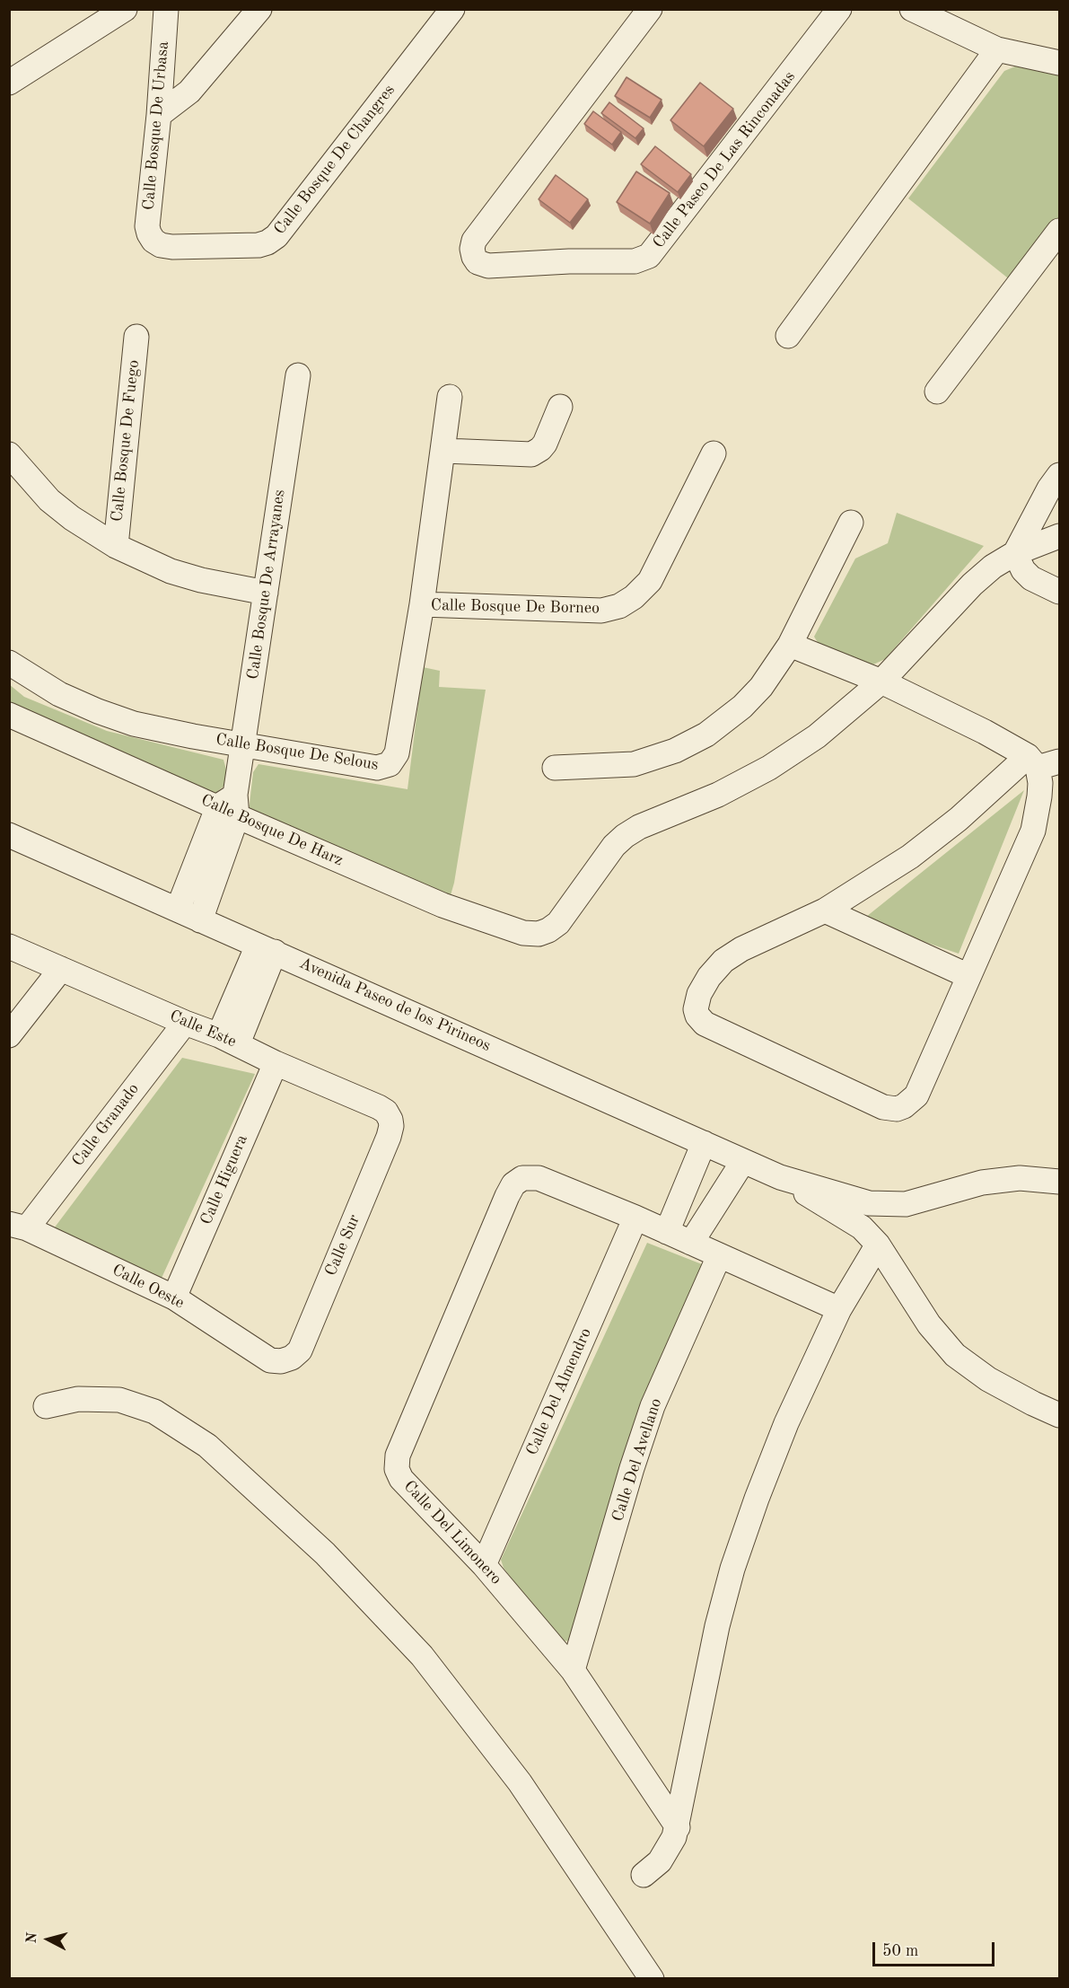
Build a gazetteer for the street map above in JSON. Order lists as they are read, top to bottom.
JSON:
{
  "streets": {
    "street": [
      "Calle Bosque De Urbasa",
      "Calle Bosque De Changres",
      "Calle Paseo De Las Rinconadas",
      "Calle Bosque De Fuego",
      "Calle Bosque De Arrayanes",
      "Calle Bosque De Borneo",
      "Calle Bosque De Selous",
      "Calle Bosque De Harz",
      "Avenida Paseo de los Pirineos",
      "Calle Este",
      "Calle Granado",
      "Calle Higuera",
      "Calle Sur",
      "Calle Oeste",
      "Calle Del Almendro",
      "Calle Del Avellano",
      "Calle Del Limonero"
    ]
  },
  "crossings": [
    ["Calle Bosque De Urbasa", "Calle Bosque De Changres"],
    ["Calle Bosque De Arrayanes", "Calle Bosque De Selous"],
    ["Calle Bosque De Arrayanes", "Calle Bosque De Harz"],
    ["Calle Bosque De Arrayanes", "Avenida Paseo de los Pirineos"],
    ["Calle Bosque De Borneo", "Calle Bosque De Selous"],
    ["Calle Este", "Calle Granado"],
    ["Calle Este", "Calle Higuera"],
    ["Calle Este", "Calle Sur"],
    ["Calle Granado", "Calle Oeste"],
    ["Calle Higuera", "Calle Oeste"],
    ["Calle Sur", "Calle Oeste"],
    ["Calle Del Almendro", "Calle Del Limonero"],
    ["Calle Del Avellano", "Calle Del Limonero"]
  ],
  "scale_bar": "50 m",
  "north": "left"
}
